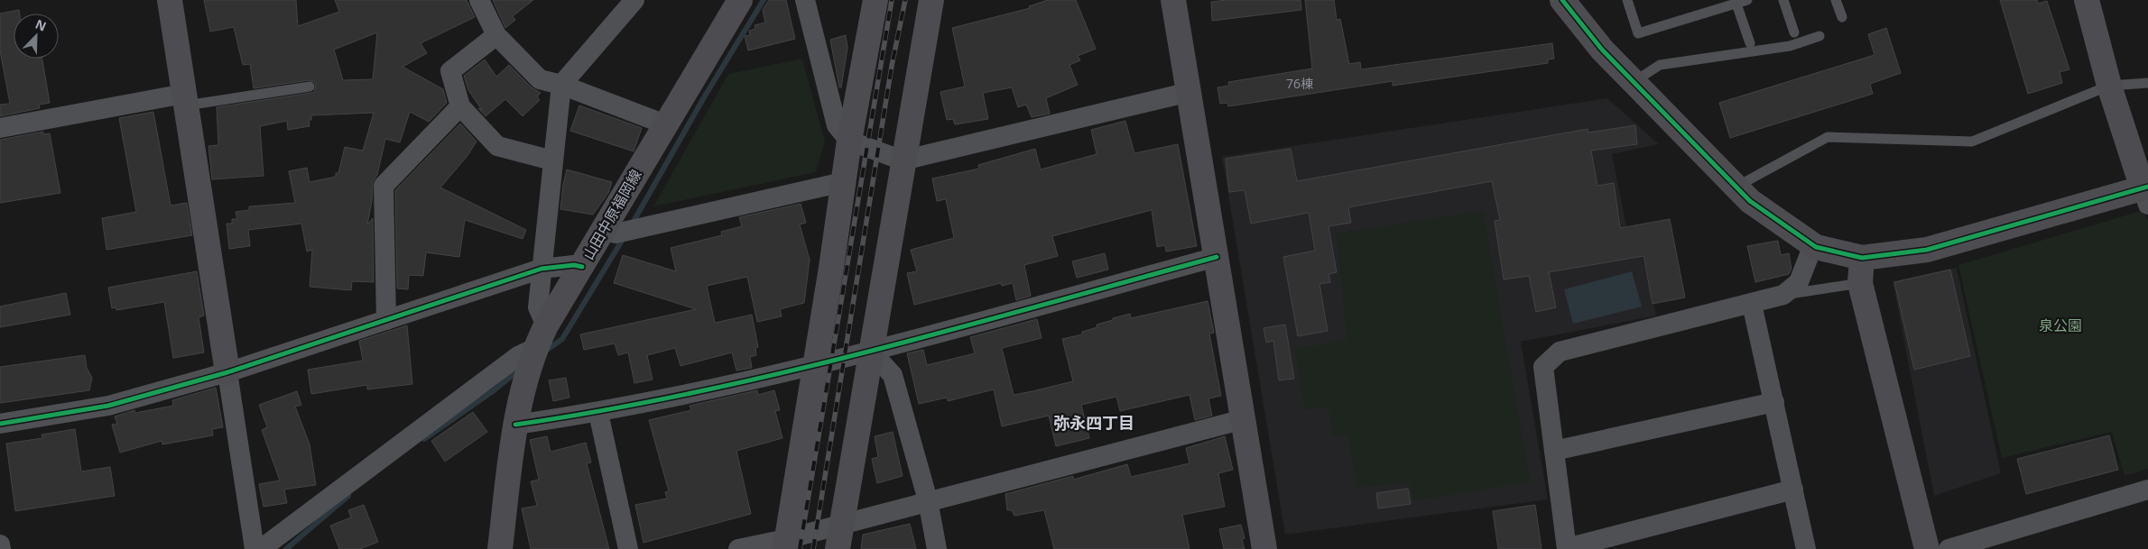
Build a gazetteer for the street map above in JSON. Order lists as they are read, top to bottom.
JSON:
{
  "streets": {
    "street": ["山田中原福岡線"]
  },
  "districts": ["弥永四丁目"],
  "parks": ["泉公園"],
  "house_numbers": ["76棟"],
  "north": "top right"
}
